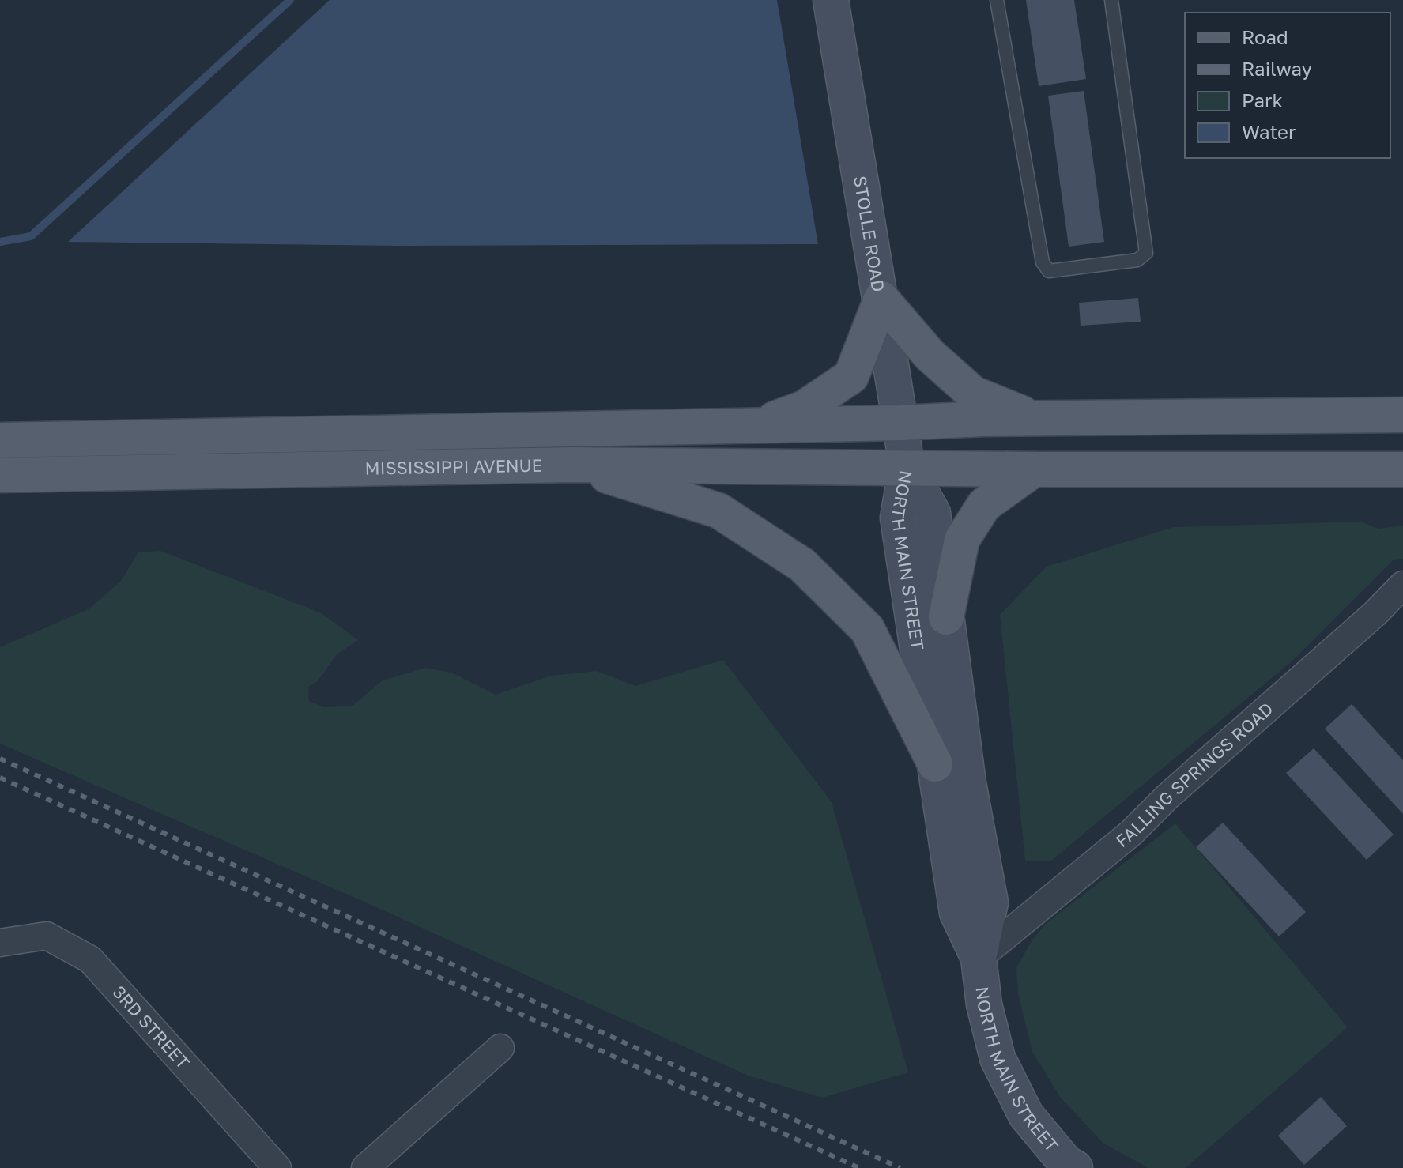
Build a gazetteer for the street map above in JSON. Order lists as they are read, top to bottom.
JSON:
{
  "streets": {
    "main road": ["STOLLE ROAD", "MISSISSIPPI AVENUE", "NORTH MAIN STREET"],
    "street": ["FALLING SPRINGS ROAD", "3RD STREET"]
  },
  "crossings": [
    ["STOLLE ROAD", "MISSISSIPPI AVENUE"],
    ["STOLLE ROAD", "NORTH MAIN STREET"],
    ["MISSISSIPPI AVENUE", "NORTH MAIN STREET"],
    ["NORTH MAIN STREET", "FALLING SPRINGS ROAD"]
  ],
  "legend": [
    "Road",
    "Railway",
    "Park",
    "Water"
  ]
}
